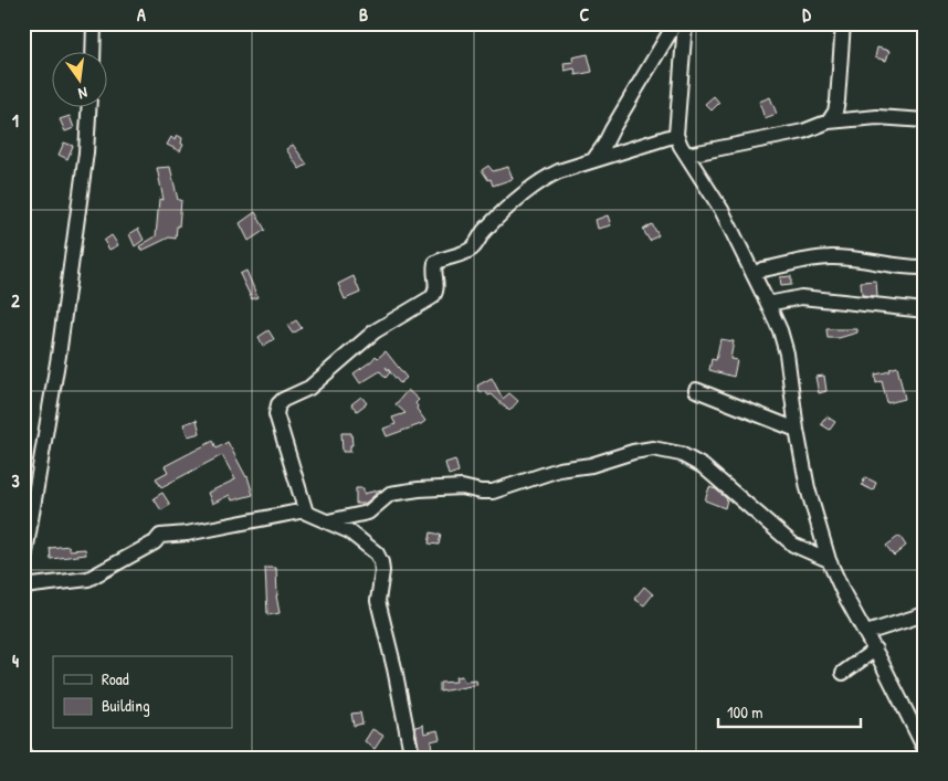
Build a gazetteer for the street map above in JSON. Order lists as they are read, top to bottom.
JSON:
{
  "legend": ["Road", "Building"],
  "scale_bar": "100 m",
  "north": "bottom",
  "grid": {
    "columns": [
      "A",
      "B",
      "C",
      "D"
    ],
    "rows": [
      "1",
      "2",
      "3",
      "4"
    ]
  }
}
